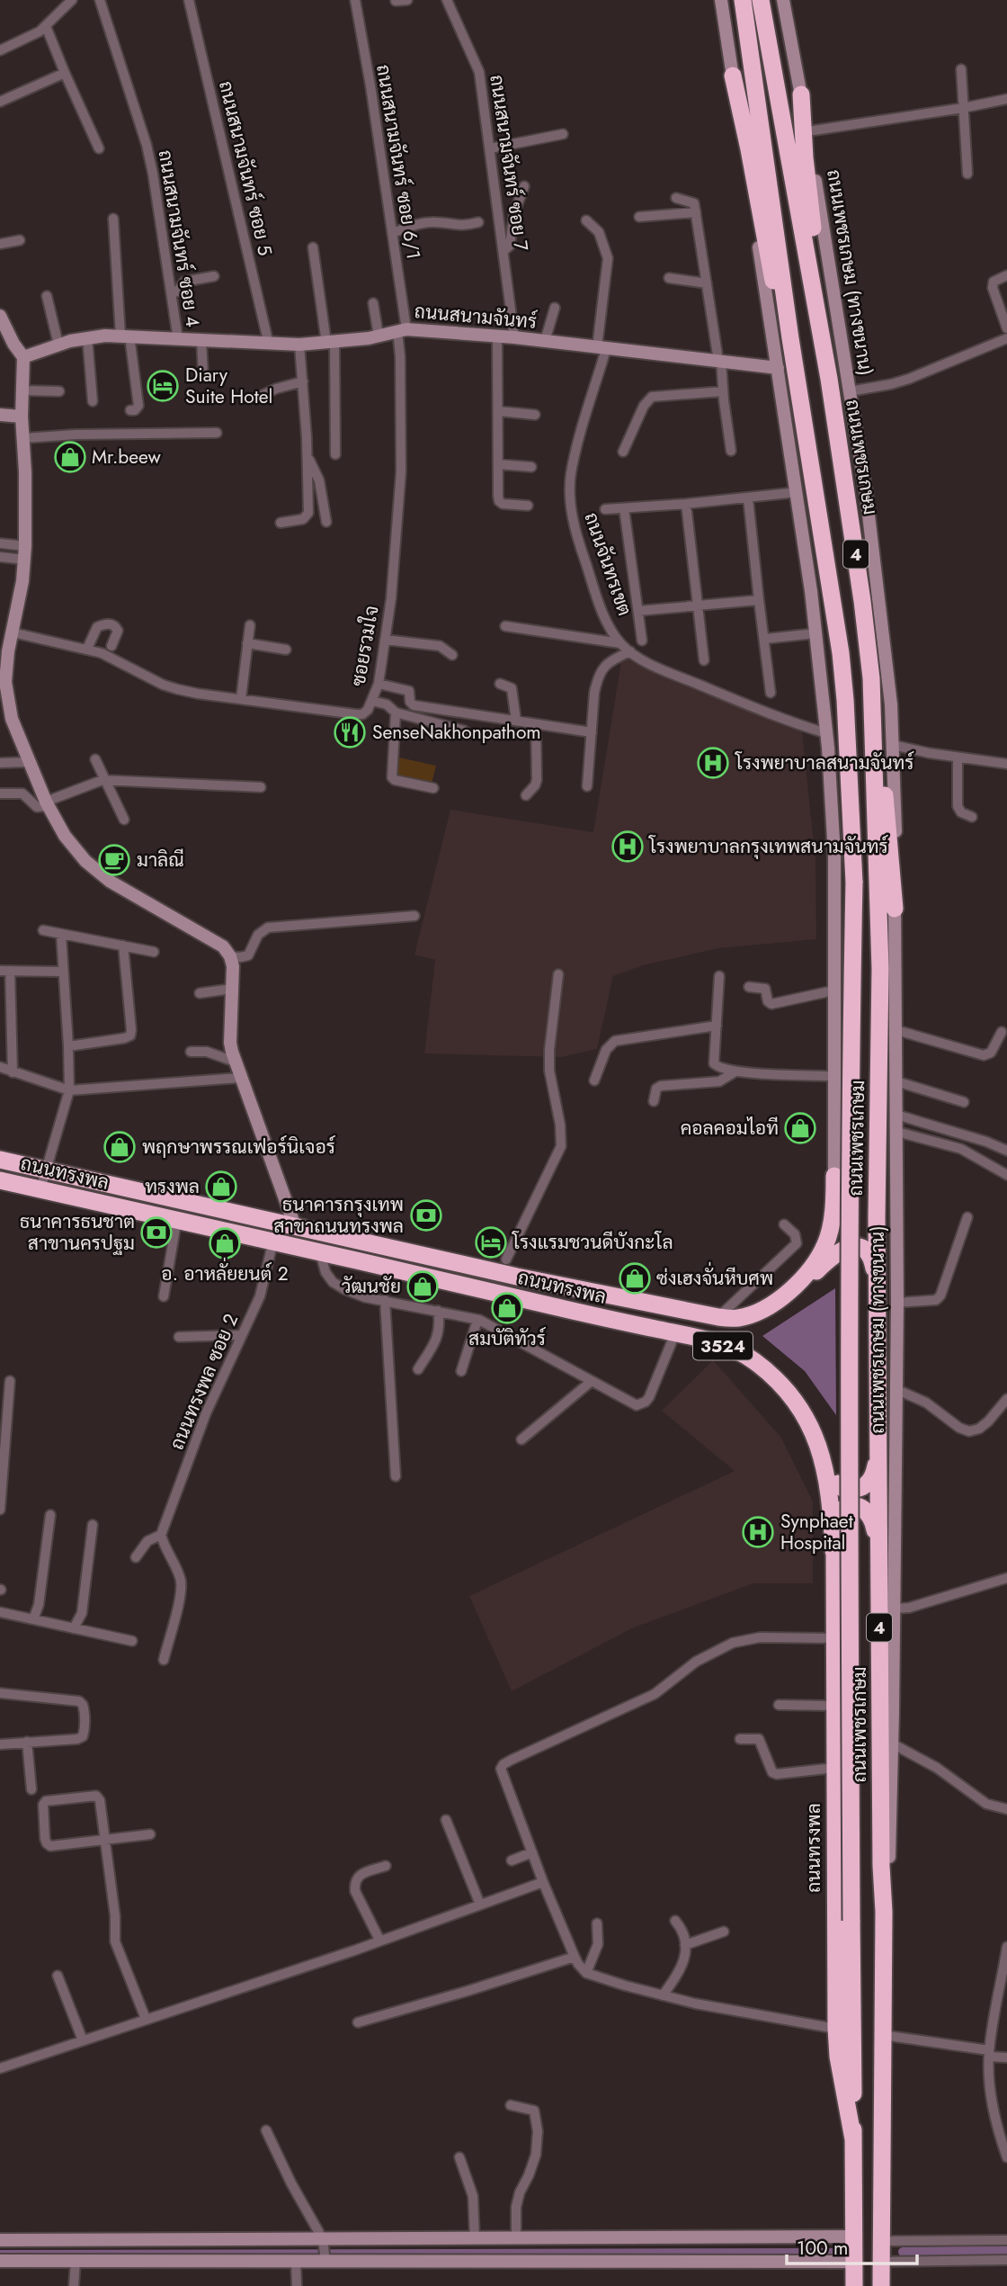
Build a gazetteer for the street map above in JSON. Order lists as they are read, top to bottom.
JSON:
{
  "streets": {
    "highway": [
      "ถนนเพชรเกษม",
      "4",
      "ถนนทรงพล",
      "3524"
    ],
    "street": [
      "ถนนสนามจันทร์ ซอย 6/1",
      "ถนนสนามจันทร์ ซอย 7",
      "ถนนสนามจันทร์ ซอย 5",
      "ถนนสนามจันทร์ ซอย 4",
      "ถนนเพชรเกษม (ทางขนาน)",
      "ถนนสนามจันทร์",
      "ถนนจันทรเขต",
      "ซอยรวมใจ",
      "ถนนทรงพล ซอย 2"
    ]
  },
  "crossings": [
    ["ถนนสนามจันทร์ ซอย 6/1", "ถนนสนามจันทร์"],
    ["ถนนสนามจันทร์ ซอย 6/1", "ซอยรวมใจ"],
    ["ถนนสนามจันทร์ ซอย 7", "ถนนสนามจันทร์"],
    ["ถนนสนามจันทร์ ซอย 5", "ถนนสนามจันทร์"],
    ["ถนนสนามจันทร์ ซอย 4", "ถนนสนามจันทร์"],
    ["ถนนเพชรเกษม (ทางขนาน)", "ถนนเพชรเกษม"],
    ["ถนนสนามจันทร์", "ถนนจันทรเขต"],
    ["ถนนสนามจันทร์", "ซอยรวมใจ"],
    ["ถนนเพชรเกษม", "ถนนทรงพล"],
    ["ถนนทรงพล", "ถนนทรงพล ซอย 2"]
  ],
  "places": {
    "hotel": ["Diary Suite Hotel", "โรงแรมชวนดีบังกะโล"],
    "shop": [
      "Mr.beew",
      "คอลคอมไอที",
      "พฤกษาพรรณเฟอร์นิเจอร์",
      "ทรงพล",
      "อ. อาหลั่ยยนต์ 2",
      "ซ่งเฮงจั่นหีบศพ",
      "วัฒนชัย",
      "สมบัติทัวร์"
    ],
    "restaurant": ["SenseNakhonpathom"],
    "hospital": ["โรงพยาบาลสนามจันทร์", "โรงพยาบาลกรุงเทพสนามจันทร์", "Synphaet Hospital"],
    "cafe": ["มาลิณี"],
    "bank": ["ธนาคารกรุงเทพ สาขาถนนทรงพล", "ธนาคารธนชาต สาขานครปฐม"]
  },
  "scale_bar": "100 m"
}
